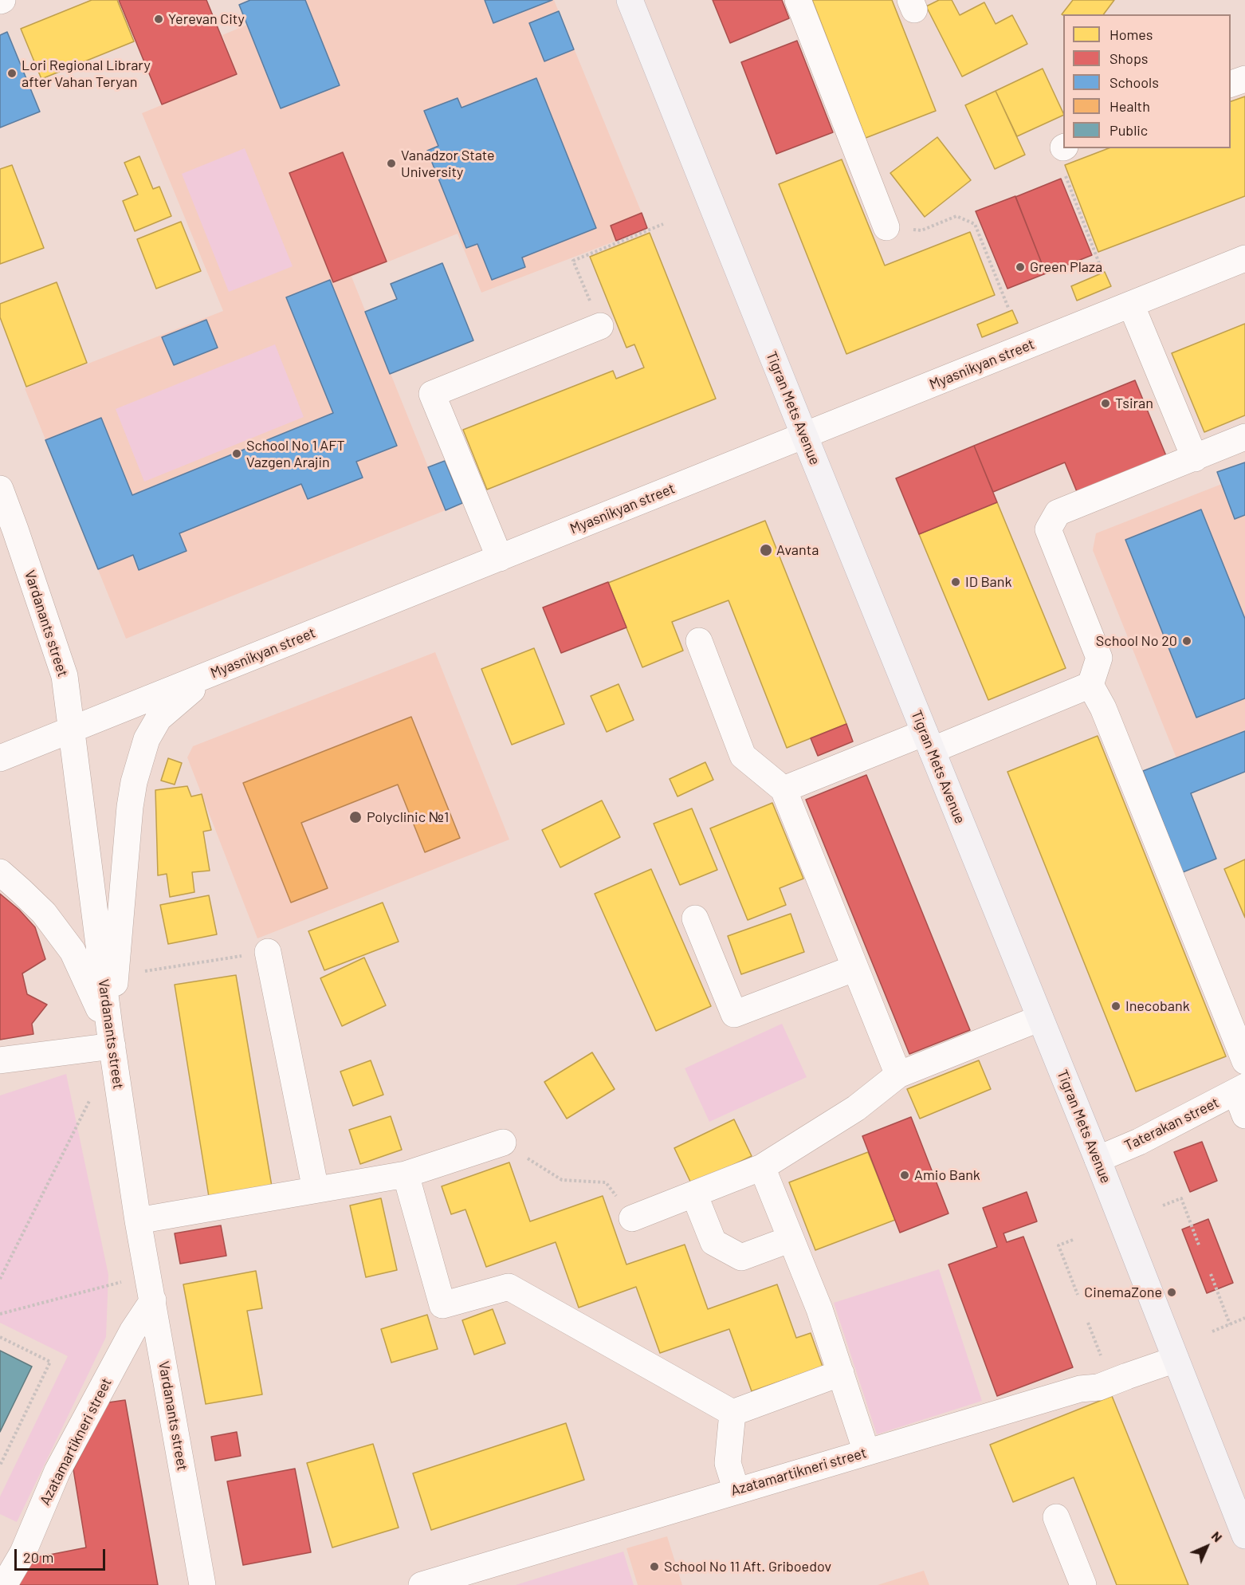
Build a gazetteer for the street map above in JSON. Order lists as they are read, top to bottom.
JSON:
{
  "streets": {
    "main road": ["Tigran Mets Avenue"],
    "street": [
      "Myasnikyan street",
      "Vardanants street",
      "Taterakan street",
      "Azatamartikneri street"
    ]
  },
  "crossings": [
    ["Myasnikyan street", "Tigran Mets Avenue"],
    ["Myasnikyan street", "Vardanants street"],
    ["Tigran Mets Avenue", "Taterakan street"],
    ["Tigran Mets Avenue", "Azatamartikneri street"],
    ["Vardanants street", "Azatamartikneri street"]
  ],
  "places": [
    "Yerevan City",
    "Lori Regional Library after Vahan Teryan",
    "Vanadzor State University",
    "Green Plaza",
    "Tsiran",
    "School No 1 AFT Vazgen Arajin",
    "Avanta",
    "ID Bank",
    "School No 20",
    "Polyclinic №1",
    "Inecobank",
    "Amio Bank",
    "CinemaZone",
    "School No 11 Aft. Griboedov"
  ],
  "legend": [
    "Homes",
    "Shops",
    "Schools",
    "Health",
    "Public"
  ],
  "scale_bar": "20 m",
  "north": "top right"
}
